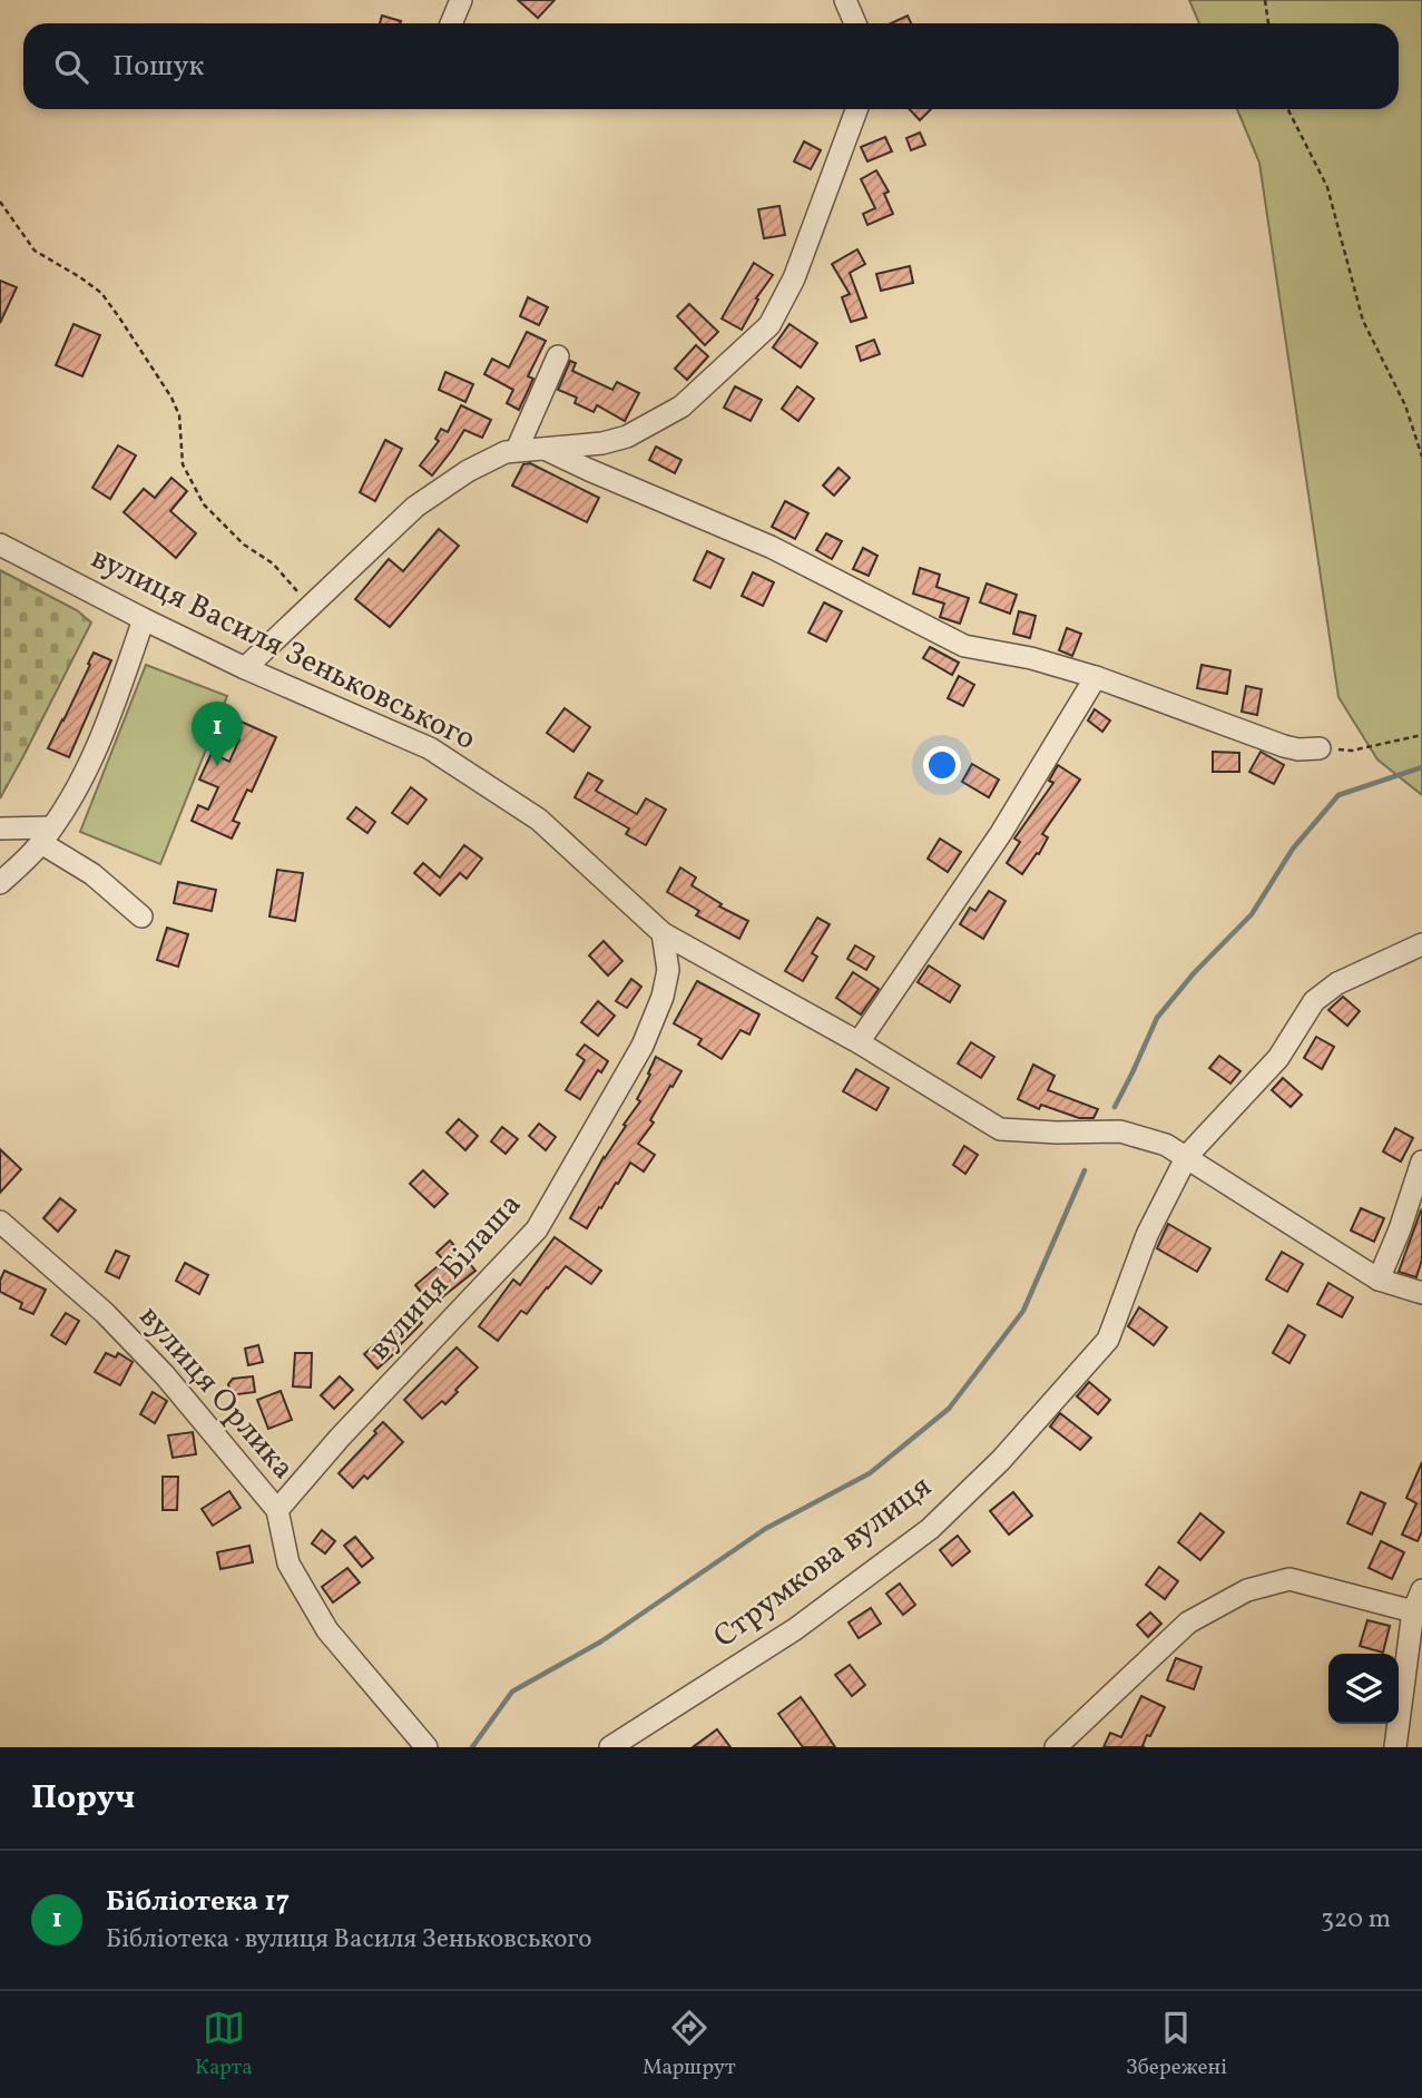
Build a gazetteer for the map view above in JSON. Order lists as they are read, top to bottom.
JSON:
{
  "streets": {
    "street": [
      "вулиця Василя Зеньковського",
      "вулиця Білаша",
      "вулиця Орлика",
      "Струмкова вулиця"
    ]
  },
  "crossings": [
    ["вулиця Василя Зеньковського", "вулиця Білаша"],
    ["вулиця Василя Зеньковського", "Струмкова вулиця"],
    ["вулиця Білаша", "вулиця Орлика"]
  ],
  "page": {
    "search": "Пошук",
    "pins": "1",
    "heading": "Поруч",
    "list": [
      {
        "mark": "1",
        "name": "Бібліотека 17",
        "note": "Бібліотека · вулиця Василя Зеньковського",
        "value": "320 m"
      }
    ],
    "nav": ["Карта", "Маршрут", "Збережені"]
  }
}
